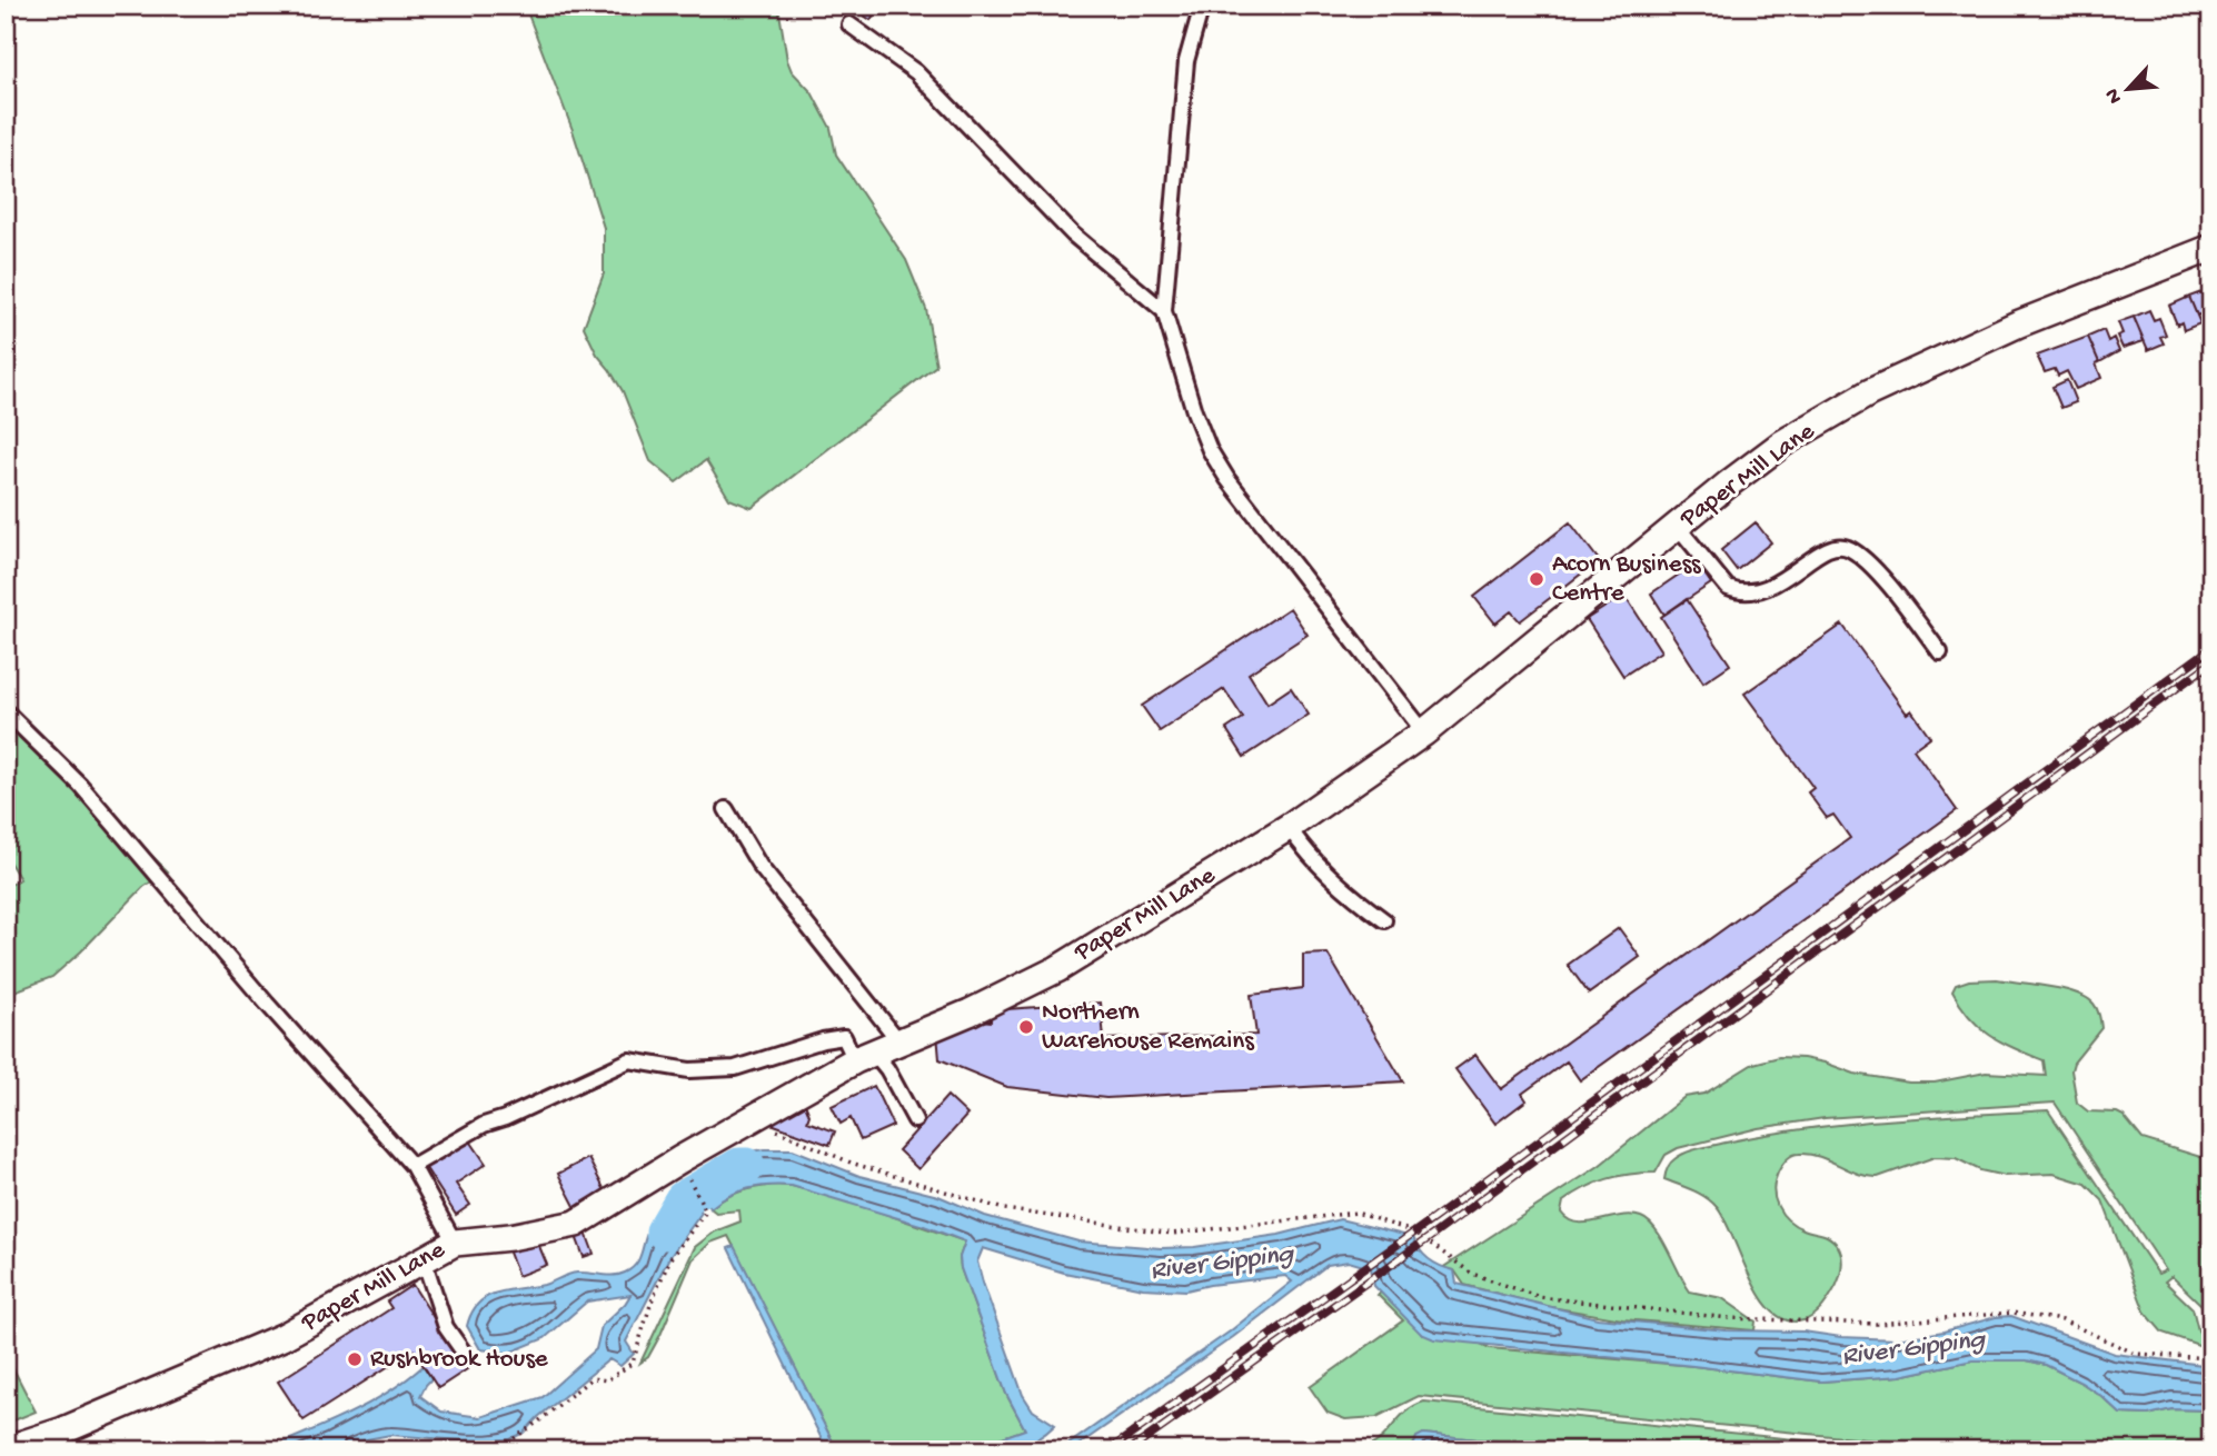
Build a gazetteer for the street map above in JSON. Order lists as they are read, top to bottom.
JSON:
{
  "streets": {
    "street": ["Paper Mill Lane"]
  },
  "water": ["River Gipping"],
  "places": ["Acorn Business Centre", "Northern Warehouse Remains", "Rushbrook House"],
  "north": "bottom left"
}
